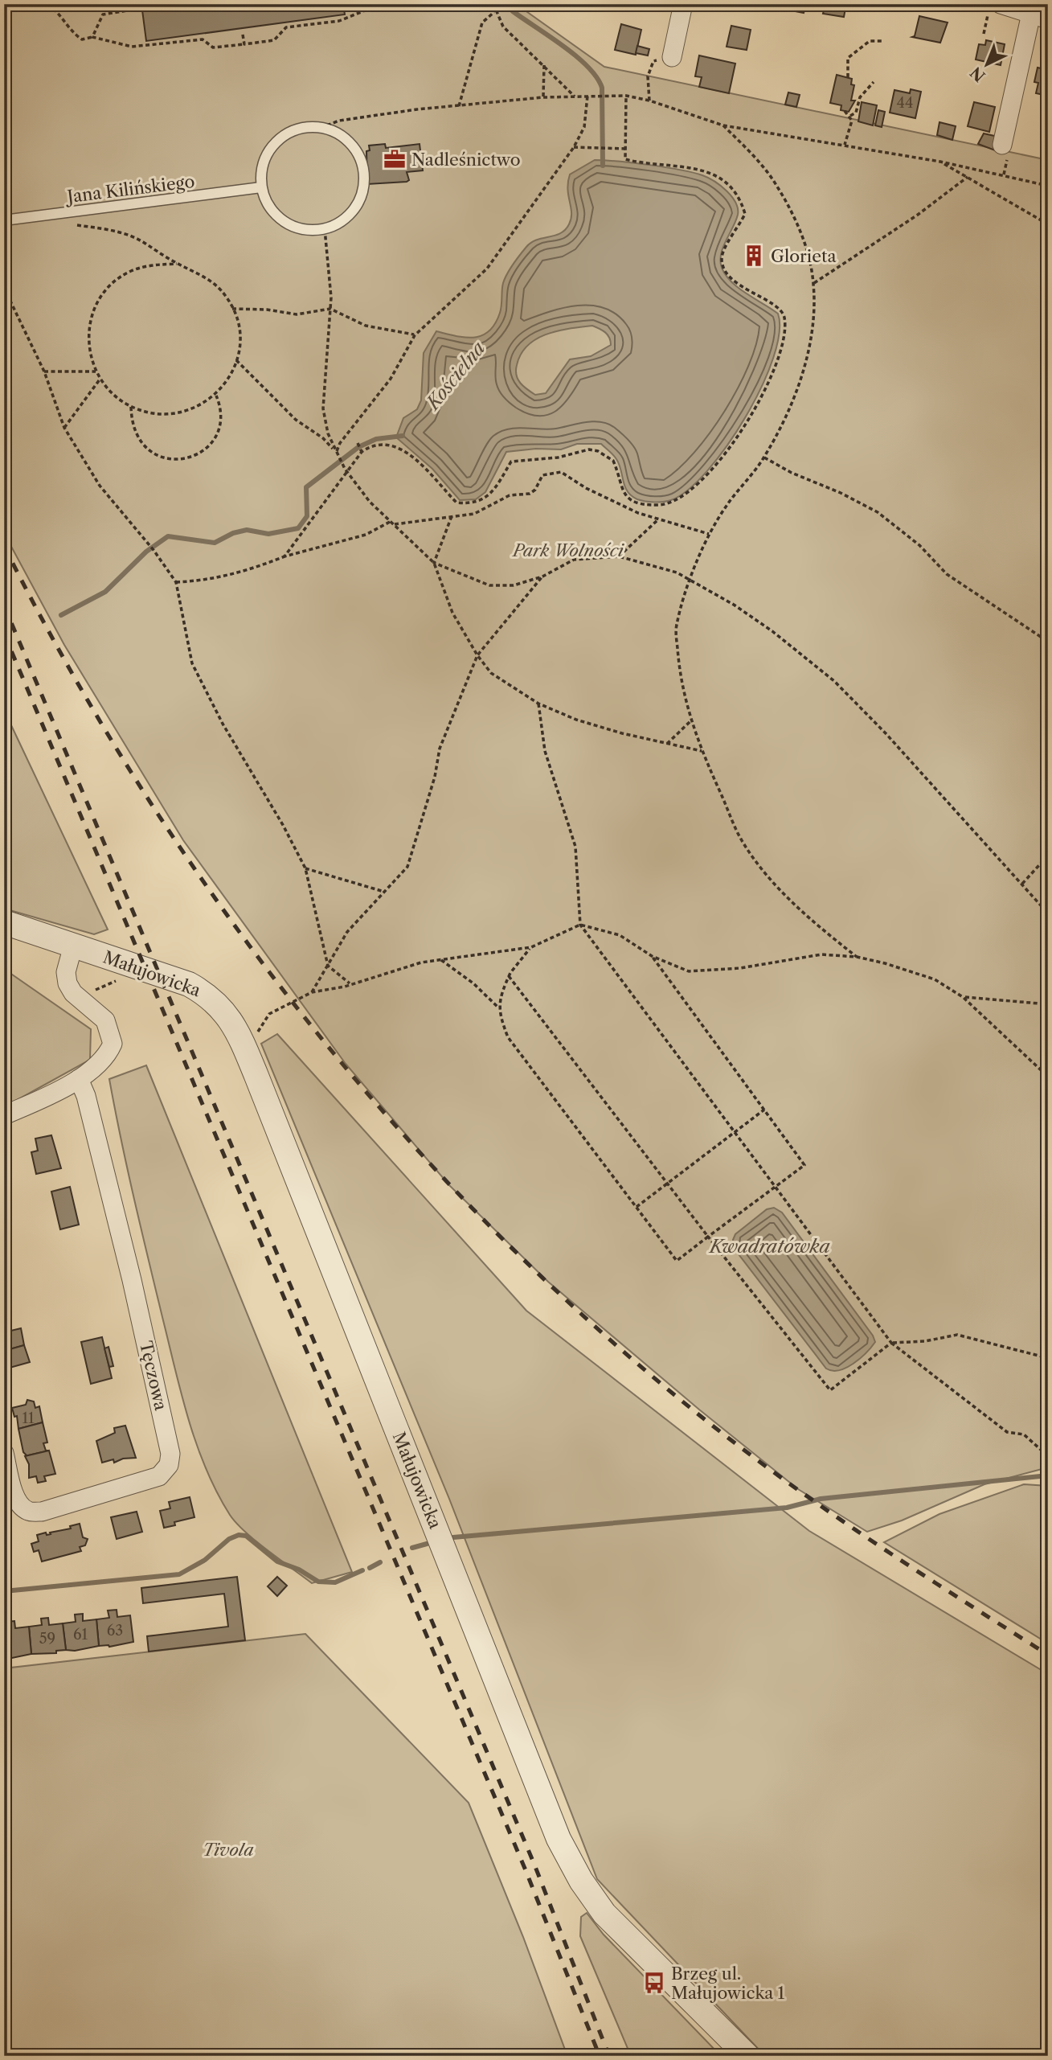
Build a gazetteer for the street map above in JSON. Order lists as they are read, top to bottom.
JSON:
{
  "streets": {
    "street": ["Małujowicka", "Tęczowa"],
    "lane": ["Jana Kilińskiego"]
  },
  "water": ["Kościelna", "Kwadratówka"],
  "parks": ["Park Wolności", "Tivola"],
  "places": {
    "office": ["Nadleśnictwo"],
    "building": ["Glorieta"],
    "bus stop": ["Brzeg ul. Małujowicka 1"]
  },
  "house_numbers": [
    "44",
    "11",
    "63",
    "61",
    "59"
  ],
  "north": "bottom left"
}
